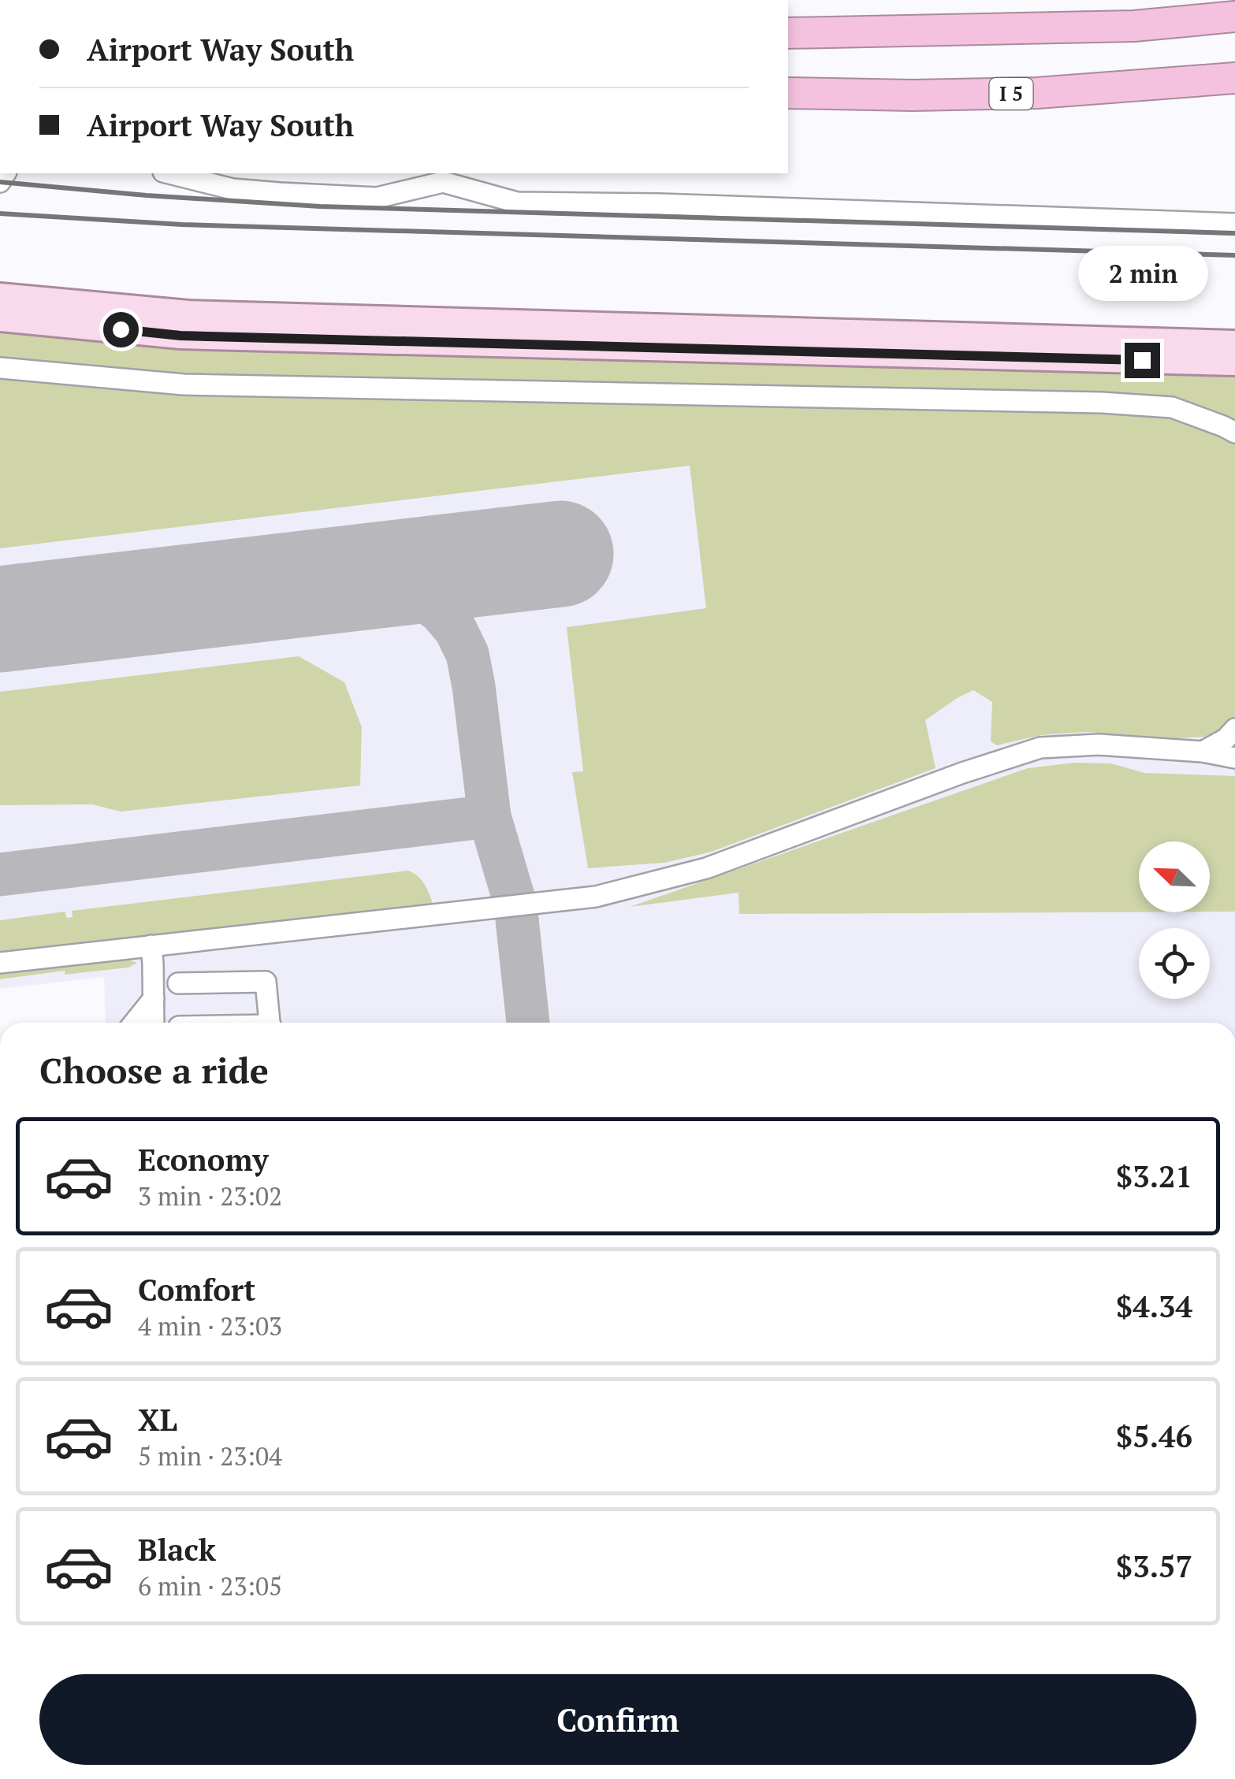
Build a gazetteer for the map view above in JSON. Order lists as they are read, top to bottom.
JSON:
{
  "streets": {
    "highway": ["I 5"]
  },
  "north": "top left",
  "page": {
    "banner": ["Airport Way South", "Airport Way South"],
    "bubble": "2 min",
    "heading": "Choose a ride",
    "list": [
      {
        "name": "Economy",
        "note": "3 min · 23:02",
        "value": "$3.21"
      },
      {
        "name": "Comfort",
        "note": "4 min · 23:03",
        "value": "$4.34"
      },
      {
        "name": "XL",
        "note": "5 min · 23:04",
        "value": "$5.46"
      },
      {
        "name": "Black",
        "note": "6 min · 23:05",
        "value": "$3.57"
      }
    ],
    "buttons": "Confirm"
  }
}
